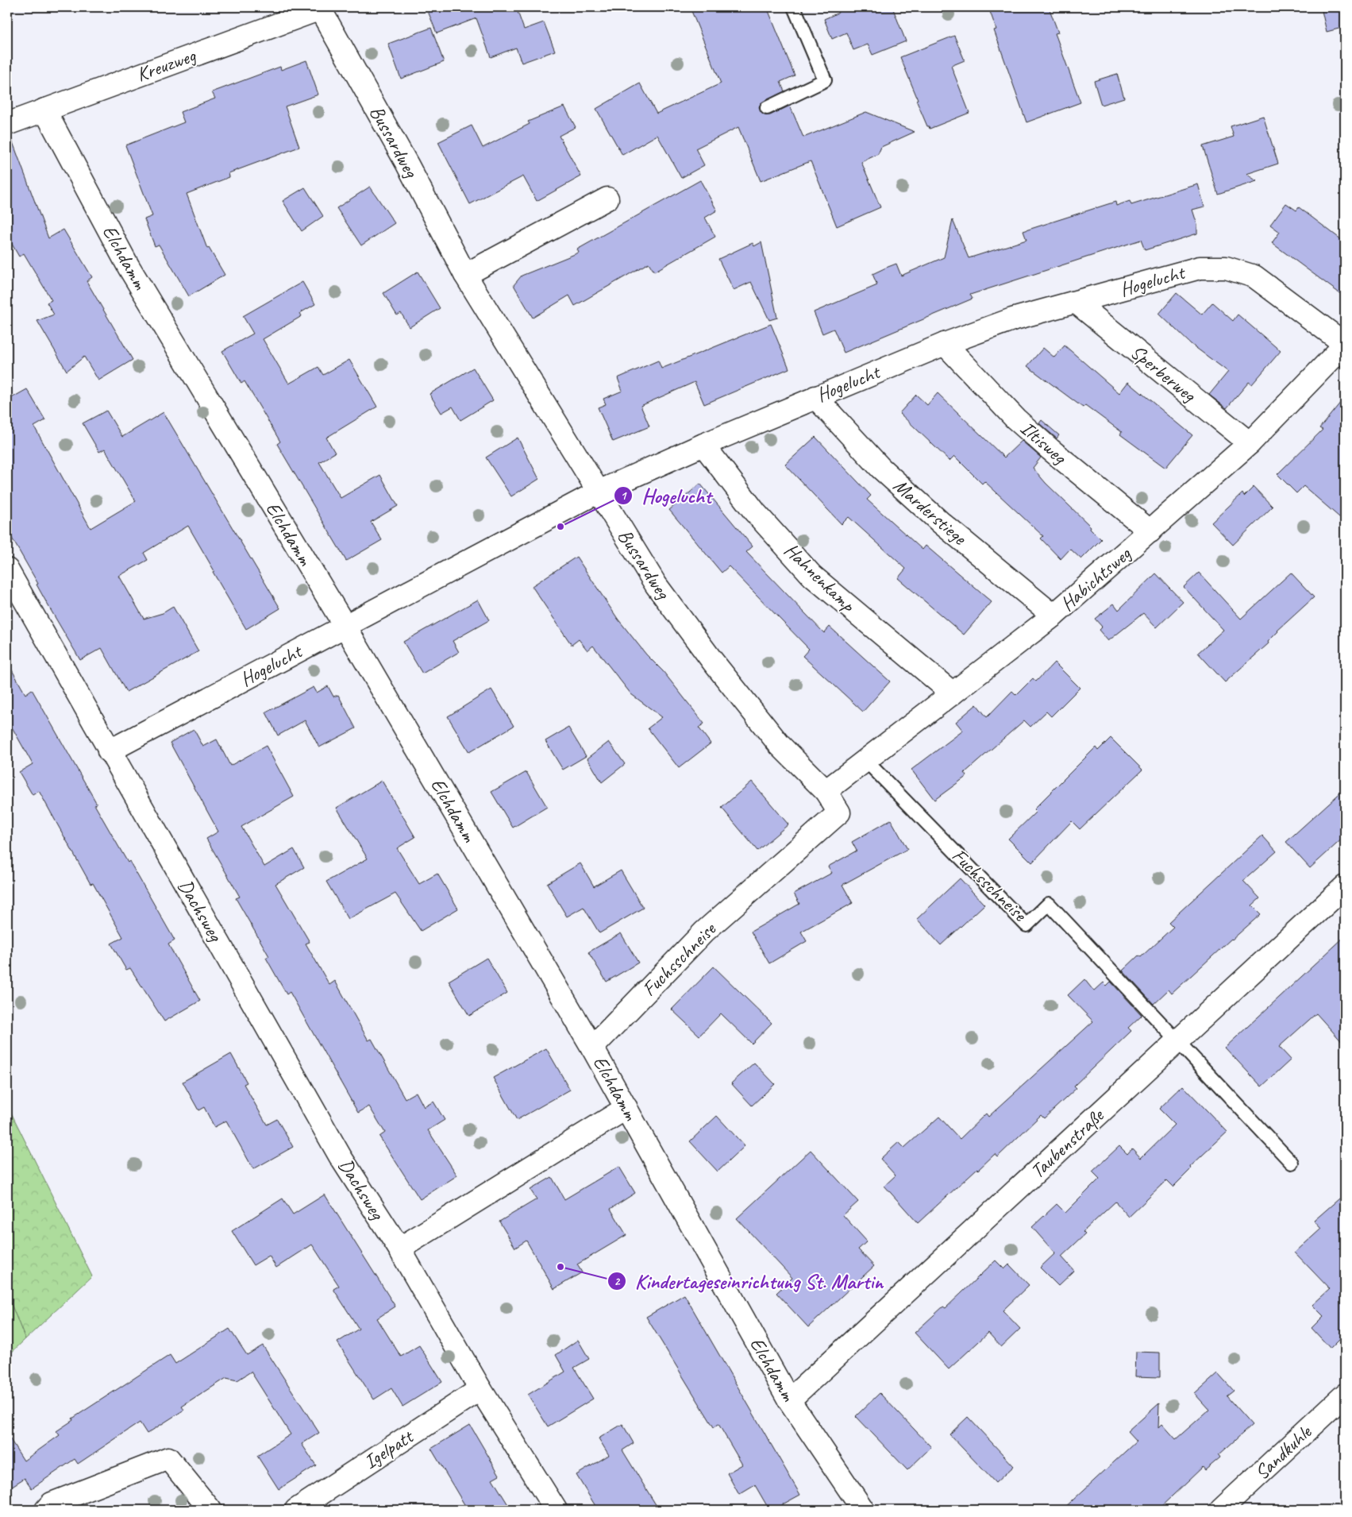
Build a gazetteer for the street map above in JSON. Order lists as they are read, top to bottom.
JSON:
{
  "streets": {
    "street": [
      "Kreuzweg",
      "Bussardweg",
      "Elchdamm",
      "Hogelucht",
      "Sperberweg",
      "Iltisweg",
      "Marderstiege",
      "Hahnenkamp",
      "Habichtsweg",
      "Fuchsschneise",
      "Dachsweg",
      "Taubenstraße",
      "Igelpatt",
      "Sandkuhle"
    ]
  },
  "crossings": [
    ["Kreuzweg", "Bussardweg"],
    ["Kreuzweg", "Elchdamm"],
    ["Bussardweg", "Hogelucht"],
    ["Bussardweg", "Habichtsweg"],
    ["Bussardweg", "Fuchsschneise"],
    ["Elchdamm", "Hogelucht"],
    ["Elchdamm", "Fuchsschneise"],
    ["Elchdamm", "Taubenstraße"],
    ["Hogelucht", "Sperberweg"],
    ["Hogelucht", "Iltisweg"],
    ["Hogelucht", "Marderstiege"],
    ["Hogelucht", "Hahnenkamp"],
    ["Hogelucht", "Habichtsweg"],
    ["Hogelucht", "Dachsweg"],
    ["Sperberweg", "Habichtsweg"],
    ["Iltisweg", "Habichtsweg"],
    ["Marderstiege", "Habichtsweg"],
    ["Hahnenkamp", "Habichtsweg"],
    ["Habichtsweg", "Fuchsschneise"],
    ["Fuchsschneise", "Taubenstraße"],
    ["Dachsweg", "Igelpatt"]
  ],
  "places": ["Hogelucht", "Kindertageseinrichtung St. Martin"]
}
